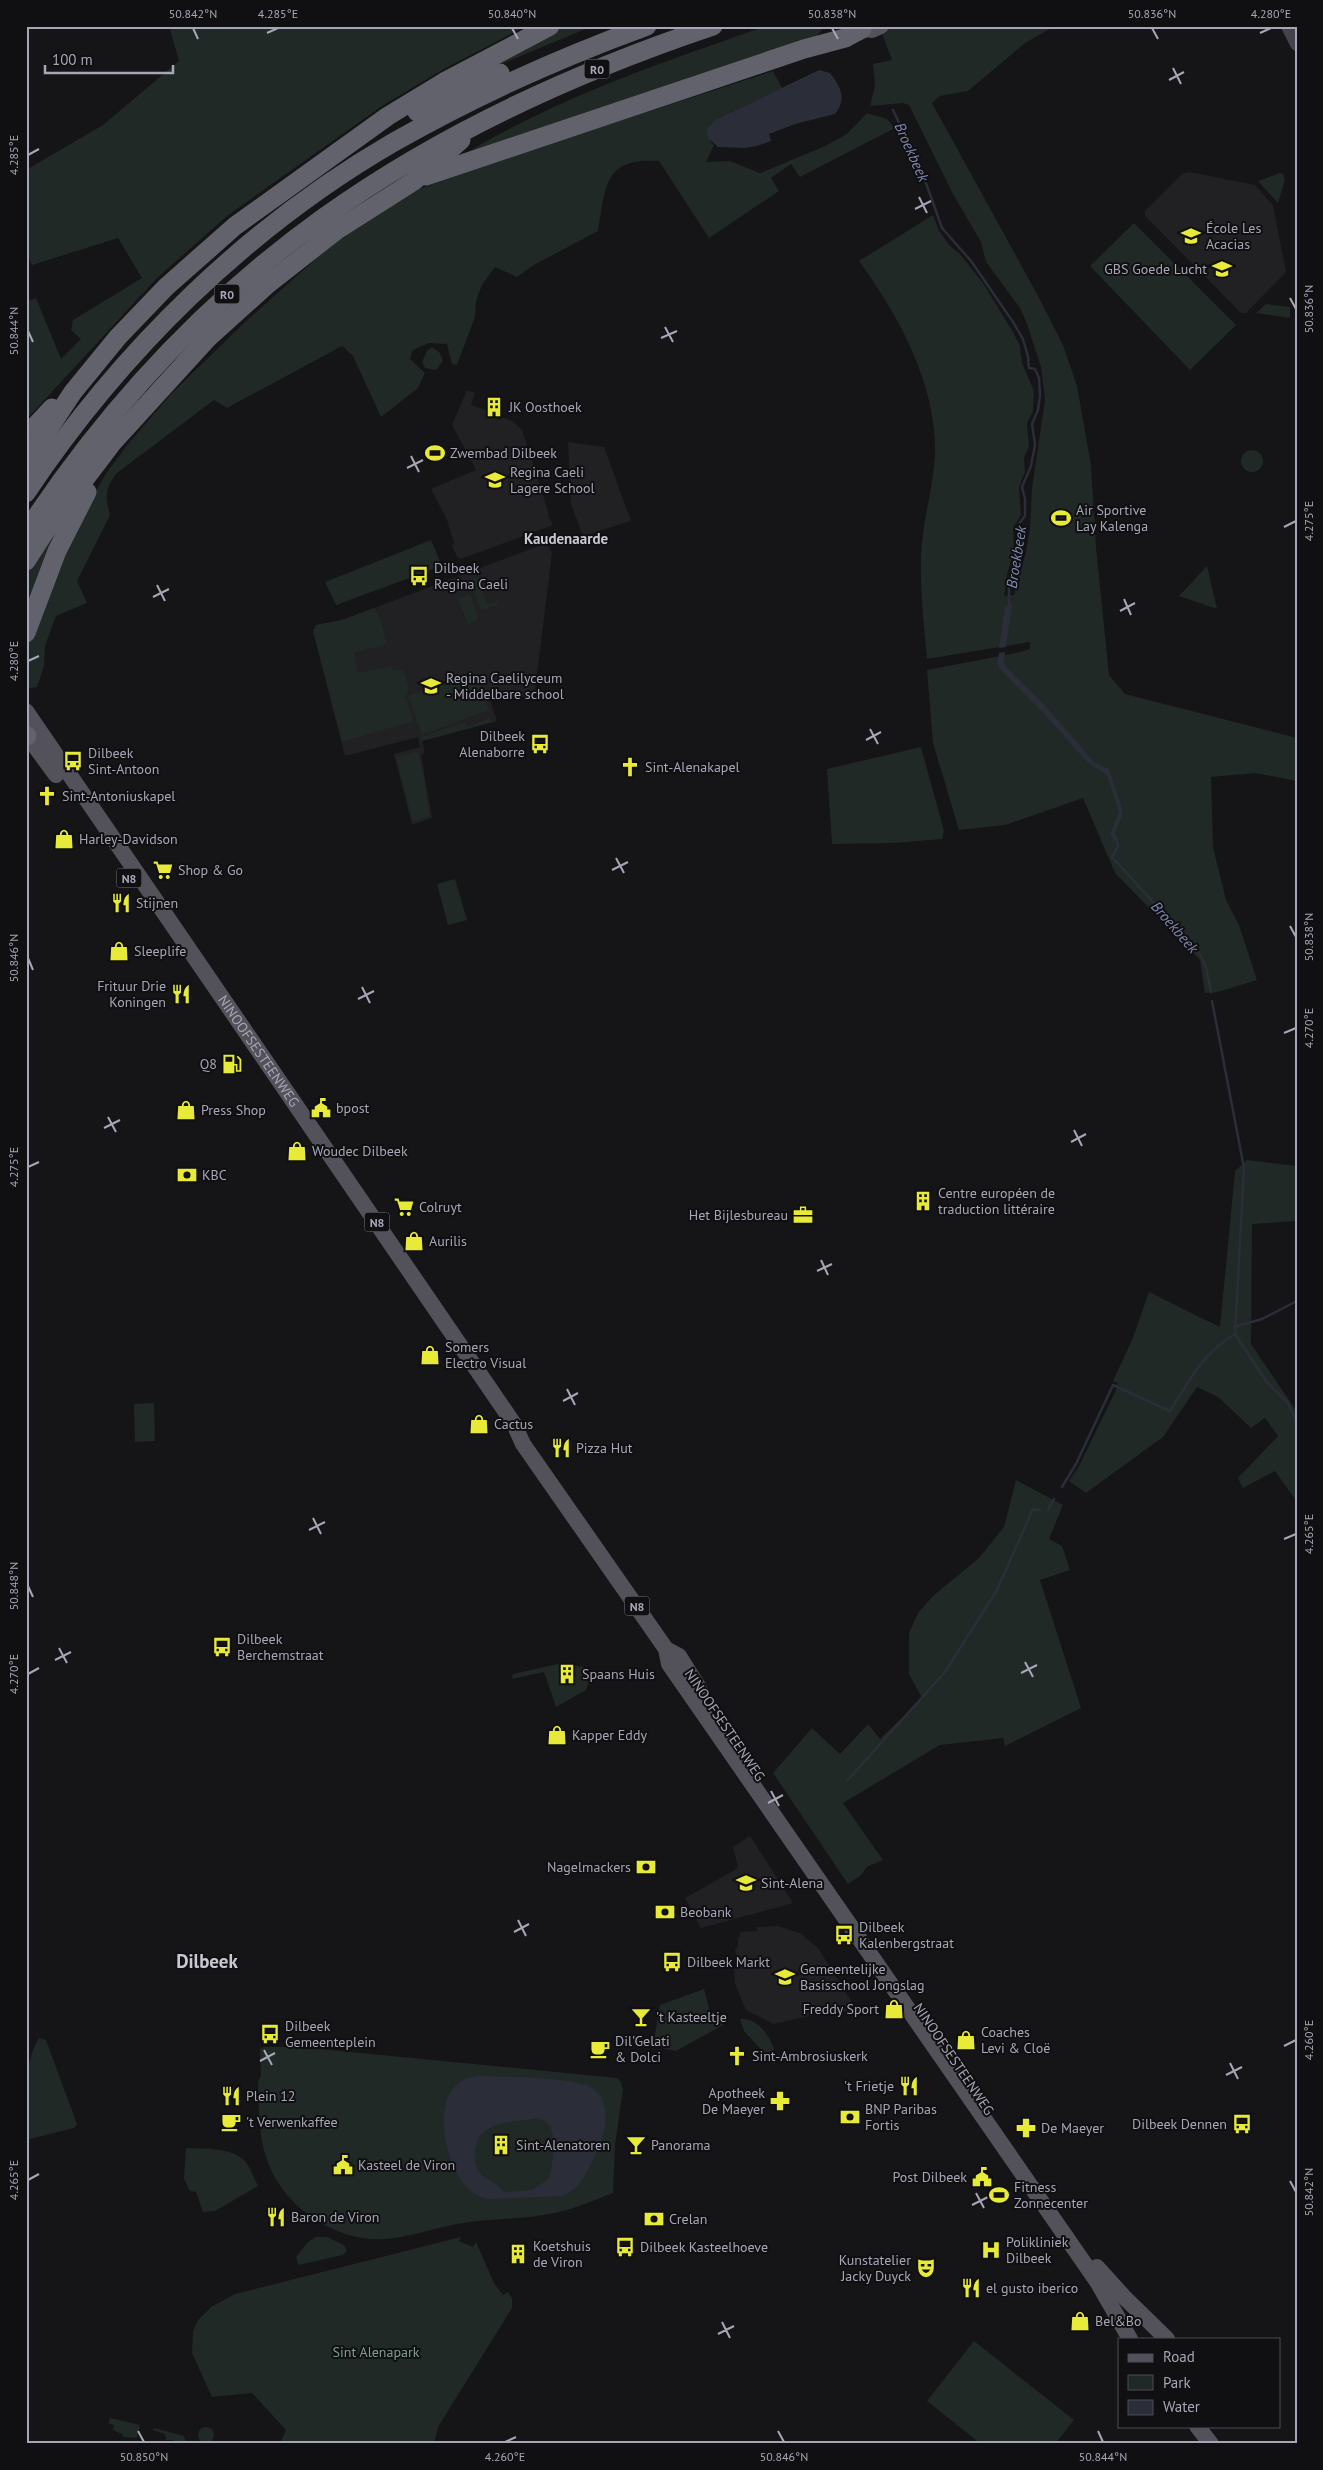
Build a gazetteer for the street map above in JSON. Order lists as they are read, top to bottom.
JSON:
{
  "streets": {
    "highway": ["R0"],
    "main road": ["N8", "NINOOFSESTEENWEG"]
  },
  "districts": ["Kaudenaarde", "Dilbeek"],
  "water": ["Broekbeek"],
  "parks": ["Sint Alenapark"],
  "places": {
    "school or university": [
      "École Les Acacias",
      "GBS Goede Lucht",
      "Regina Caeli Lagere School",
      "Regina Caelilyceum - Middelbare school",
      "Sint-Alena",
      "Gemeentelijke Basisschool Jongslag"
    ],
    "building": [
      "JK Oosthoek",
      "Centre européen de traduction littéraire",
      "Spaans Huis",
      "Sint-Alenatoren",
      "Koetshuis de Viron"
    ],
    "sports": ["Zwembad Dilbeek", "Air Sportive Lay Kalenga", "Fitness Zonnecenter"],
    "bus stop": [
      "Dilbeek Regina Caeli",
      "Dilbeek Alenaborre",
      "Dilbeek Sint-Antoon",
      "Dilbeek Berchemstraat",
      "Dilbeek Kalenbergstraat",
      "Dilbeek Markt",
      "Dilbeek Gemeenteplein",
      "Dilbeek Dennen",
      "Dilbeek Kasteelhoeve"
    ],
    "church": ["Sint-Alenakapel", "Sint-Antoniuskapel", "Sint-Ambrosiuskerk"],
    "shop": [
      "Harley-Davidson",
      "Sleeplife",
      "Press Shop",
      "Woudec Dilbeek",
      "Aurilis",
      "Somers Electro Visual",
      "Cactus",
      "Kapper Eddy",
      "Freddy Sport",
      "Coaches Levi & Cloë",
      "Bel&Bo"
    ],
    "supermarket": ["Shop & Go", "Colruyt"],
    "restaurant": [
      "Stijnen",
      "Frituur Drie Koningen",
      "Pizza Hut",
      "'t Frietje",
      "Plein 12",
      "Baron de Viron",
      "el gusto iberico"
    ],
    "fuel station": ["Q8"],
    "public building": ["bpost", "Kasteel de Viron", "Post Dilbeek"],
    "bank": [
      "KBC",
      "Nagelmackers",
      "Beobank",
      "BNP Paribas Fortis",
      "Crelan"
    ],
    "office": ["Het Bijlesbureau"],
    "bar": ["'t Kasteeltje", "Panorama"],
    "cafe": ["Dil'Gelati & Dolci", "'t Verwenkaffee"],
    "pharmacy": ["Apotheek De Maeyer", "De Maeyer"],
    "hospital": ["Polikliniek Dilbeek"],
    "theatre": ["Kunstatelier Jacky Duyck"]
  },
  "legend": ["Road", "Park", "Water"],
  "scale_bar": "100 m",
  "coordinates": [
    "50.842°N",
    "4.285°E",
    "50.840°N",
    "50.838°N",
    "50.836°N",
    "4.280°E",
    "50.844°N",
    "4.275°E",
    "50.846°N",
    "4.270°E",
    "4.265°E",
    "50.848°N",
    "4.260°E",
    "50.850°N"
  ]
}
